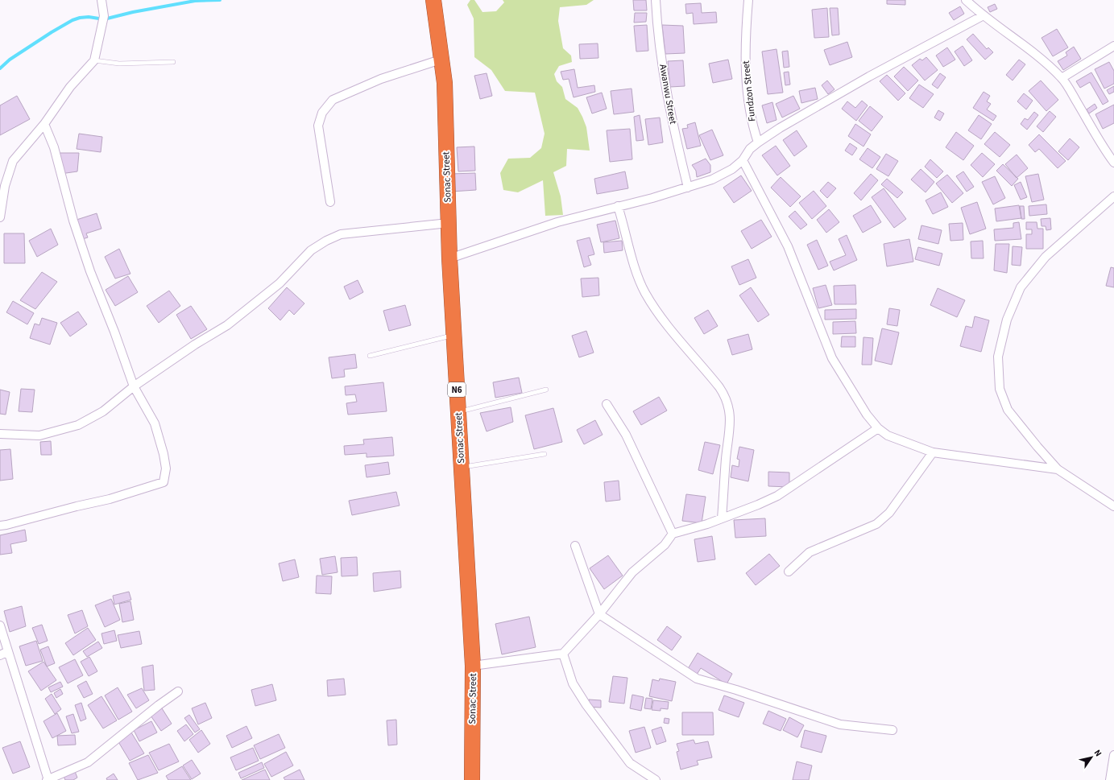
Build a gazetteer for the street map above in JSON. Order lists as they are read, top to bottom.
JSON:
{
  "streets": {
    "highway": ["Sonac Street", "N6"],
    "street": ["Fundzon Street", "Awanwu Street"]
  },
  "north": "top right"
}
